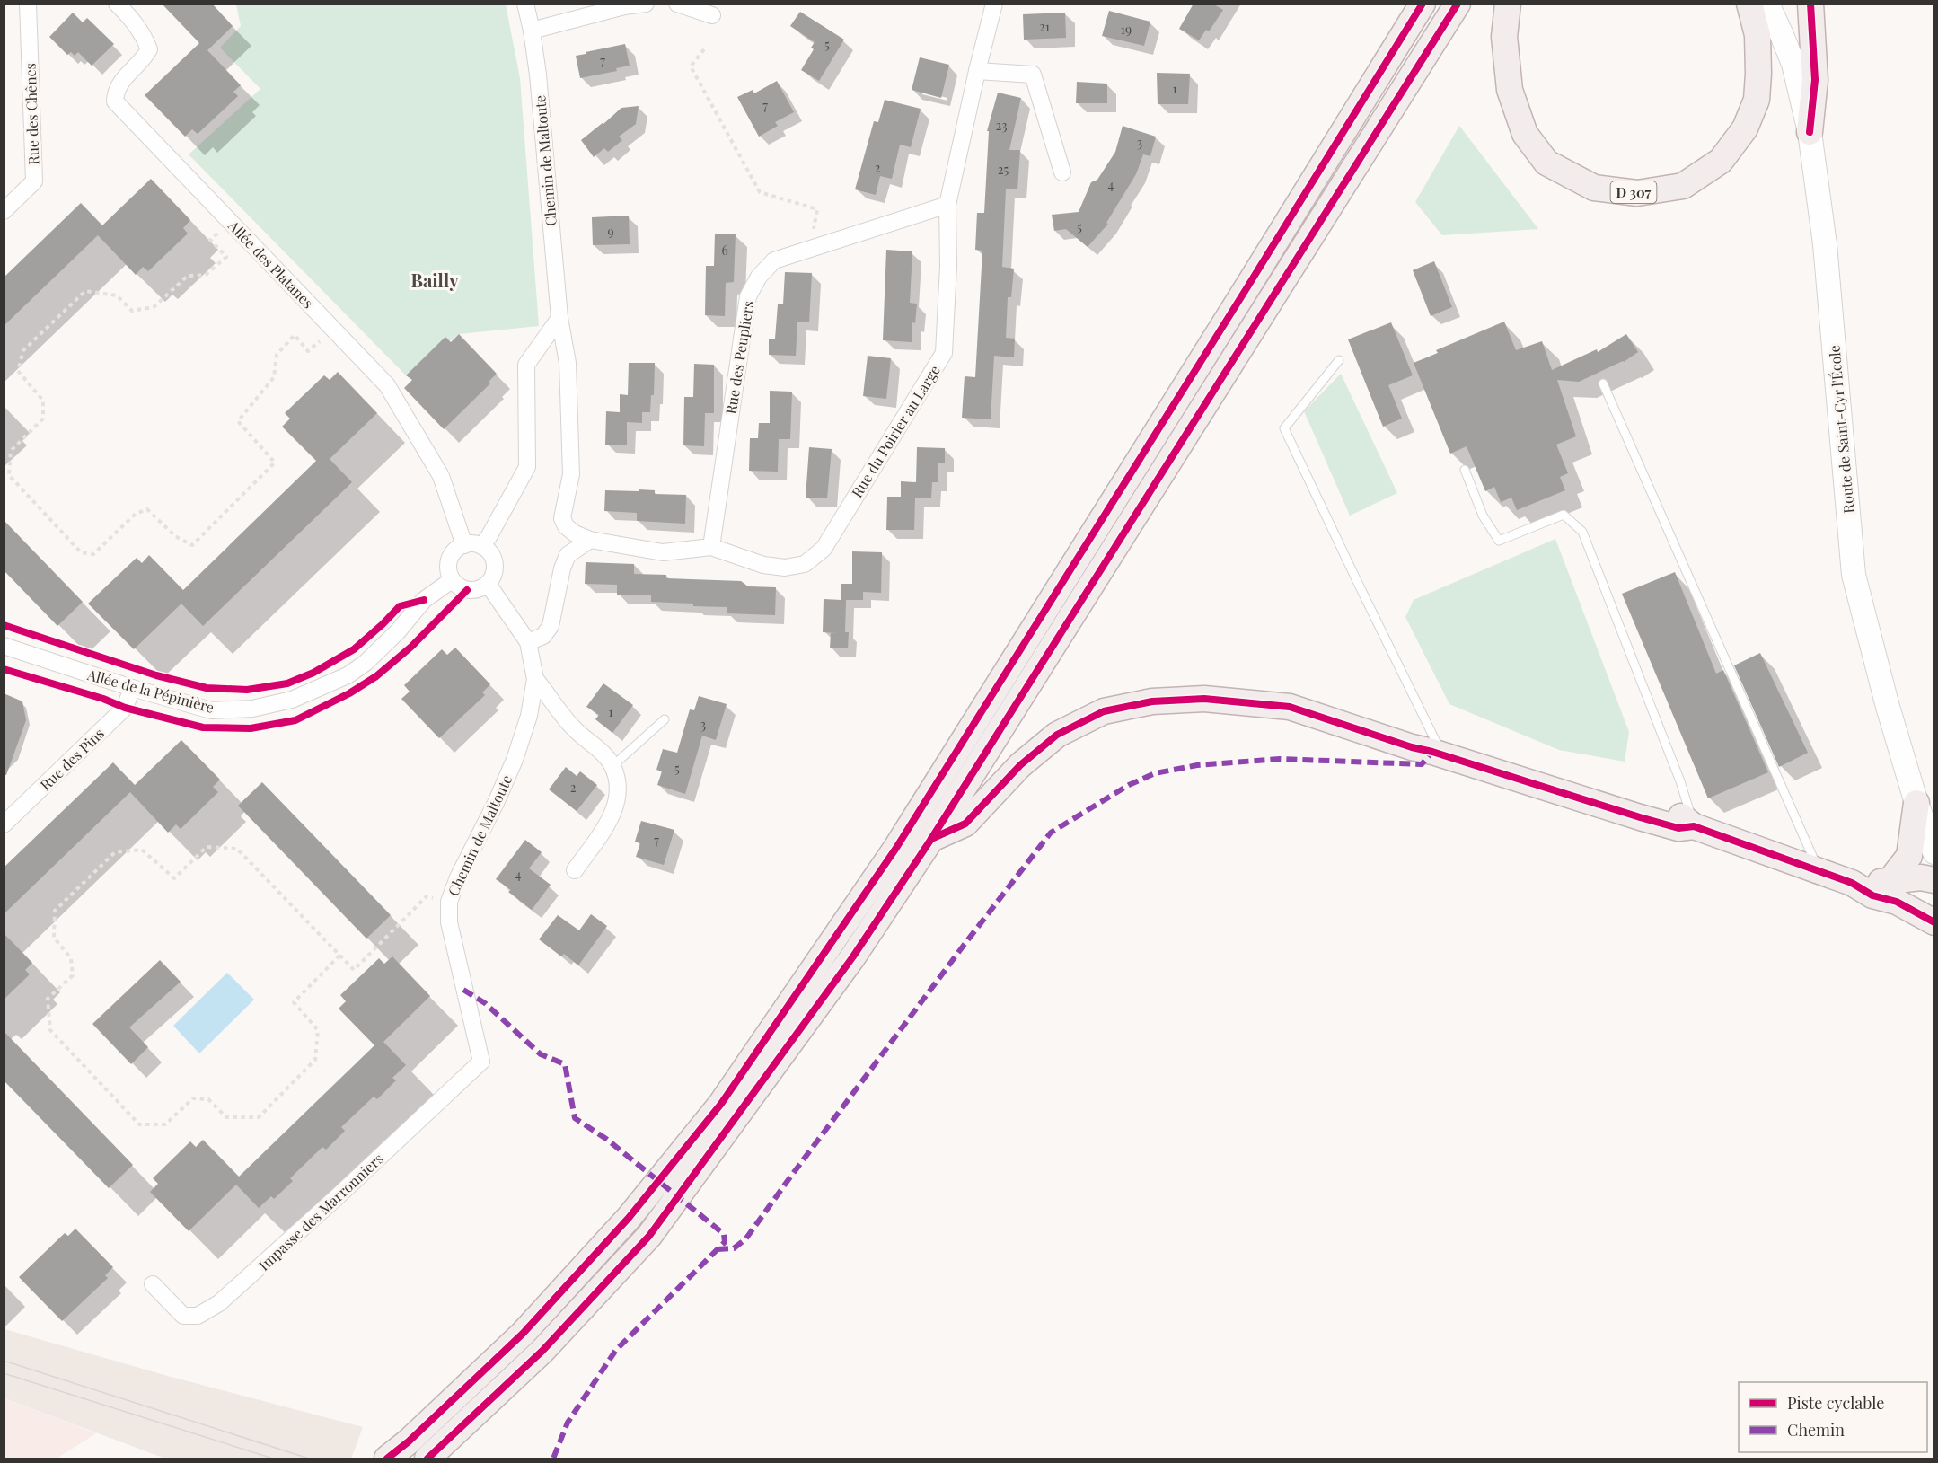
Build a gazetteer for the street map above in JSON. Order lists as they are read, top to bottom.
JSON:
{
  "streets": {
    "main road": ["D 307", "Route de Saint-Cyr l'École"],
    "street": [
      "Rue des Chênes",
      "Chemin de Maltoute",
      "Allée des Platanes",
      "Rue des Peupliers",
      "Rue du Poirier au Large",
      "Allée de la Pépinière",
      "Rue des Pins",
      "Impasse des Marronniers"
    ]
  },
  "crossings": [
    ["Chemin de Maltoute", "Allée des Platanes"],
    ["Chemin de Maltoute", "Rue du Poirier au Large"],
    ["Chemin de Maltoute", "Allée de la Pépinière"],
    ["Chemin de Maltoute", "Impasse des Marronniers"],
    ["Allée des Platanes", "Allée de la Pépinière"],
    ["Rue des Peupliers", "Rue du Poirier au Large"],
    ["Allée de la Pépinière", "Rue des Pins"]
  ],
  "districts": ["Bailly"],
  "house_numbers": [
    "21",
    "19",
    "5",
    "7",
    "1",
    "7",
    "23",
    "3",
    "2",
    "25",
    "4",
    "5",
    "9",
    "6",
    "1",
    "3",
    "5",
    "2",
    "7",
    "4"
  ],
  "legend": ["Piste cyclable", "Chemin"]
}
